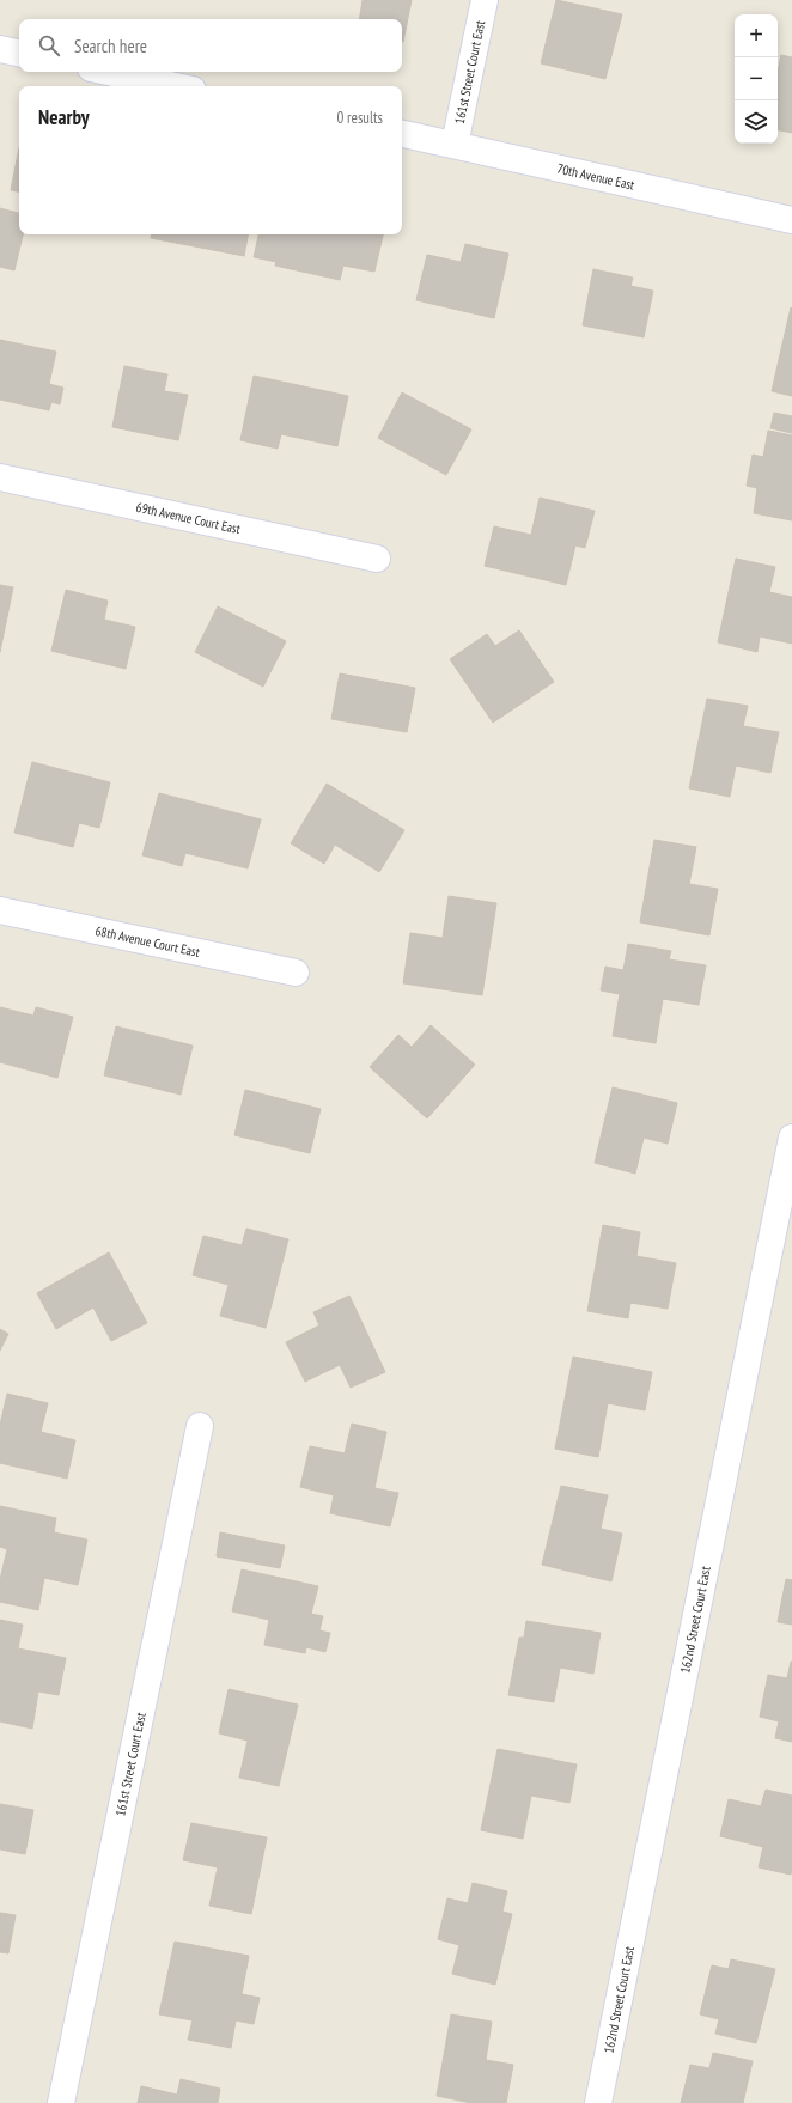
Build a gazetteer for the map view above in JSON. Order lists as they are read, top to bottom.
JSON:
{
  "streets": {
    "street": [
      "161st Street Court East",
      "70th Avenue East",
      "69th Avenue Court East",
      "68th Avenue Court East",
      "162nd Street Court East"
    ]
  },
  "crossings": [
    ["161st Street Court East", "70th Avenue East"]
  ],
  "page": {
    "map_buttons": ["+", "−"],
    "search": "Search here",
    "heading": ["Nearby", "0 results"]
  }
}
